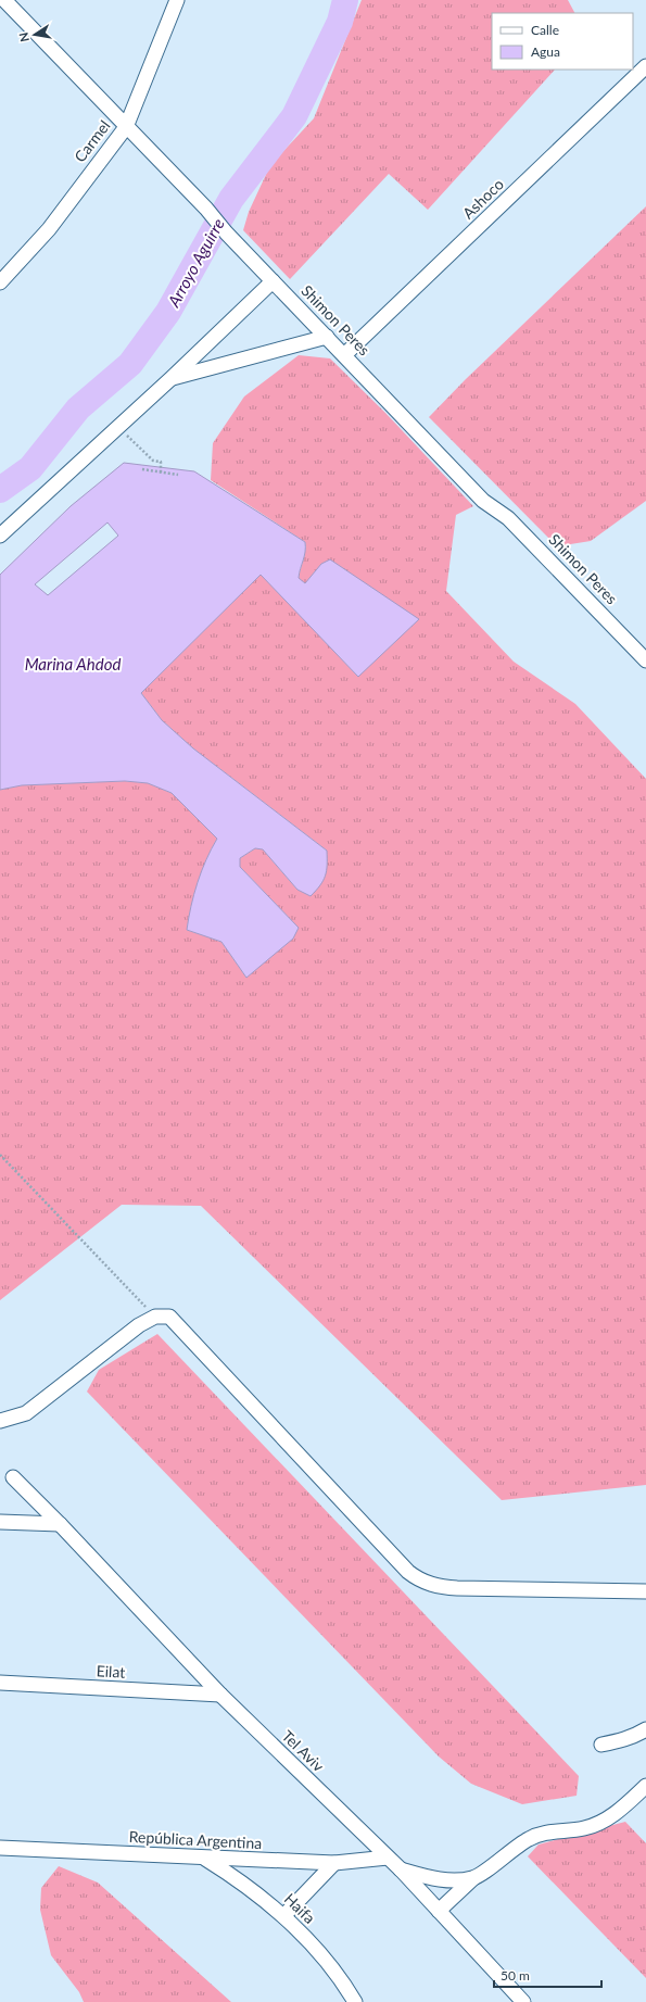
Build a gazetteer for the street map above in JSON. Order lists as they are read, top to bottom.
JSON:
{
  "streets": {
    "street": [
      "Carmel",
      "Ashoco",
      "Shimon Peres",
      "Eilat",
      "Tel Aviv",
      "República Argentina",
      "Haifa"
    ]
  },
  "crossings": [
    ["Carmel", "Shimon Peres"],
    ["Ashoco", "Shimon Peres"],
    ["Eilat", "Tel Aviv"],
    ["Tel Aviv", "República Argentina"],
    ["República Argentina", "Haifa"]
  ],
  "water": ["Arroyo Aguirre", "Marina Ahdod"],
  "legend": ["Calle", "Agua"],
  "scale_bar": "50 m",
  "north": "left"
}
